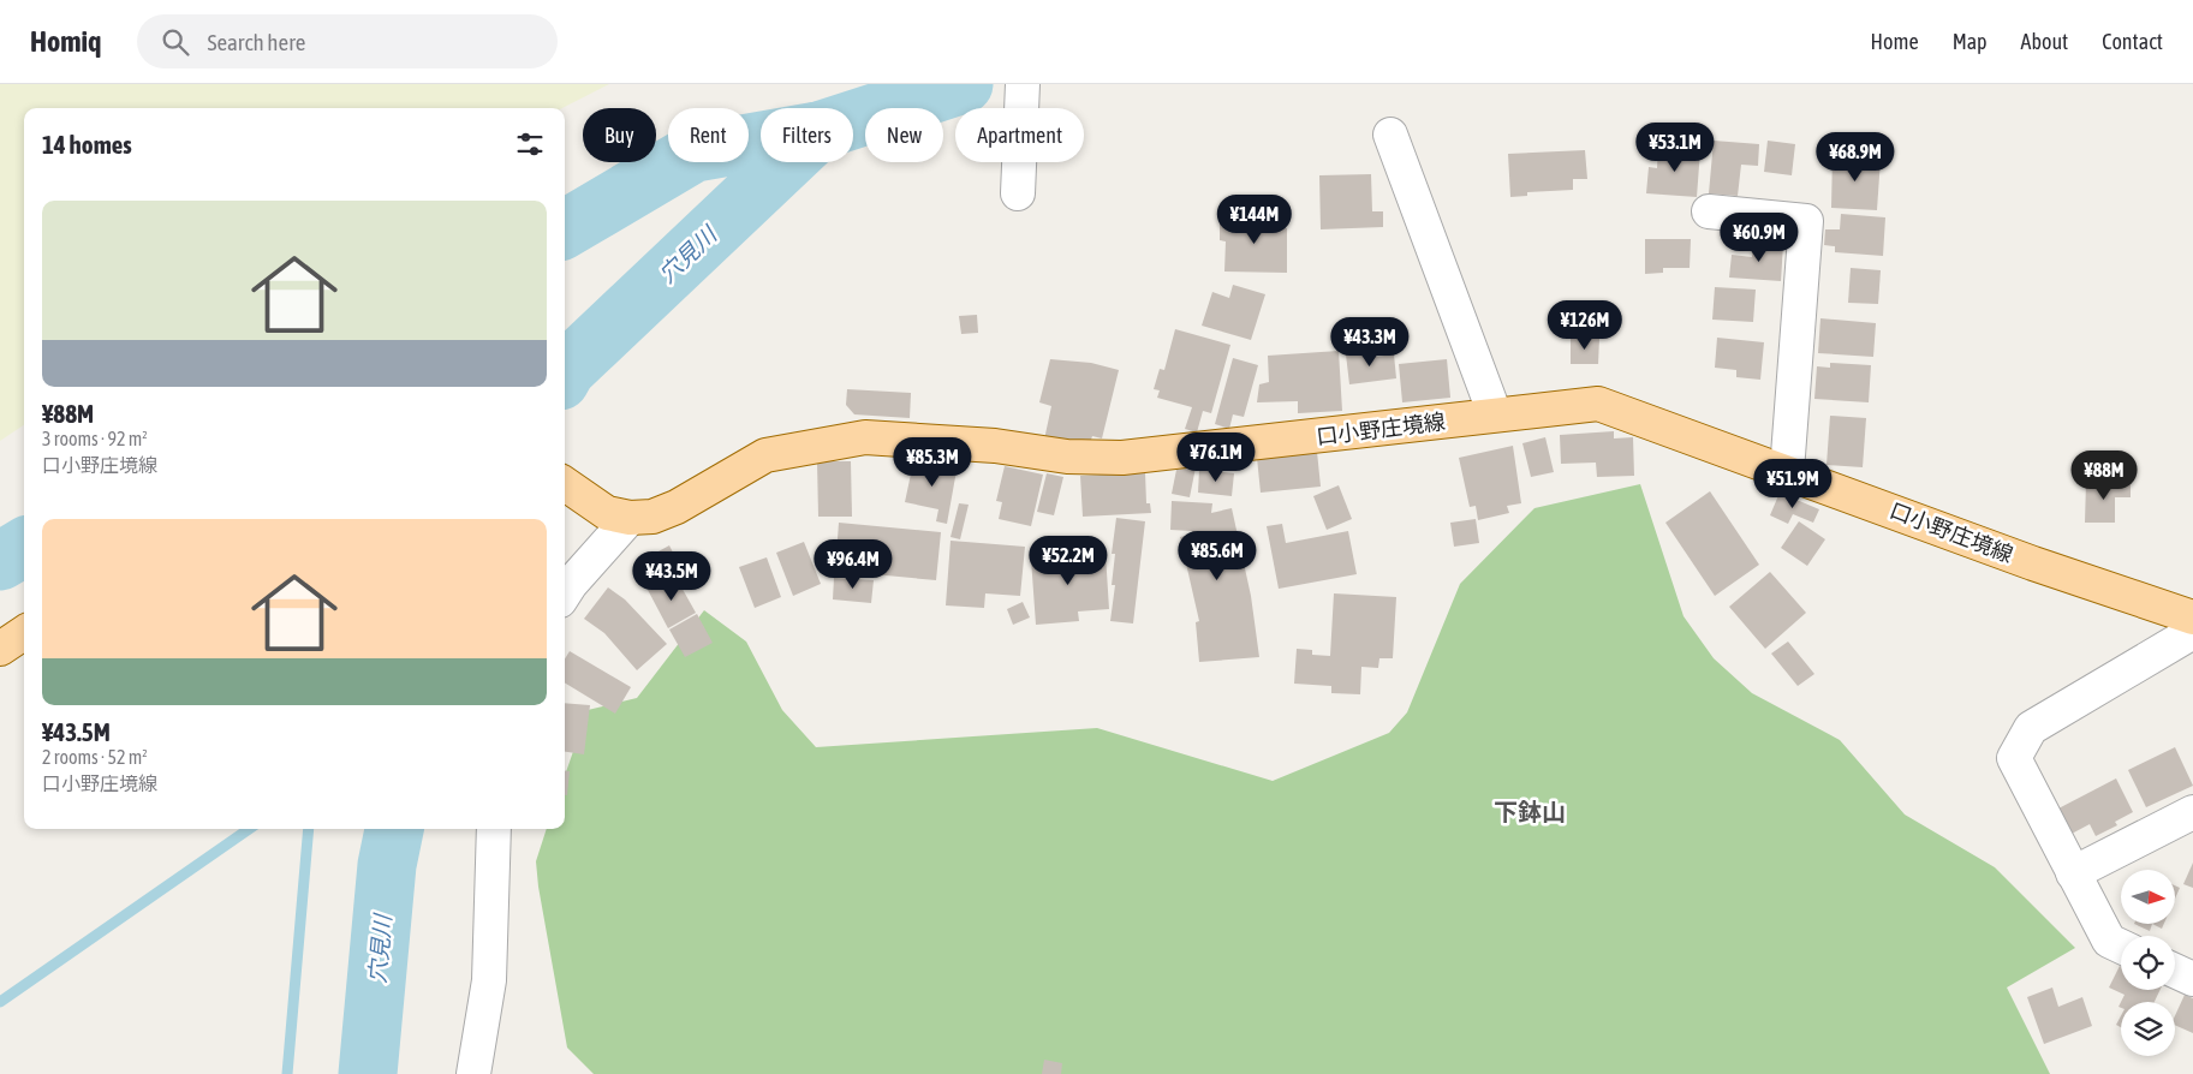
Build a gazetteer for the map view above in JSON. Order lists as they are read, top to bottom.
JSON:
{
  "streets": {
    "main road": ["口小野庄境線"]
  },
  "districts": ["下鉢山"],
  "water": ["穴見川"],
  "north": "right",
  "page": {
    "header": "Homiq",
    "search": "Search here",
    "nav": [
      "Home",
      "Map",
      "About",
      "Contact"
    ],
    "chip": [
      "Buy",
      "Rent",
      "Filters",
      "New",
      "Apartment"
    ],
    "heading": "14 homes",
    "price": [
      "¥53.1M",
      "¥68.9M",
      "¥144M",
      "¥60.9M",
      "¥126M",
      "¥43.3M",
      "¥76.1M",
      "¥85.3M",
      "¥88M",
      "¥51.9M",
      "¥85.6M",
      "¥52.2M",
      "¥96.4M",
      "¥43.5M"
    ],
    "list": [
      {
        "name": "¥88M",
        "note": "3 rooms · 92 m² · 口小野庄境線"
      },
      {
        "name": "¥43.5M",
        "note": "2 rooms · 52 m² · 口小野庄境線"
      }
    ]
  }
}
